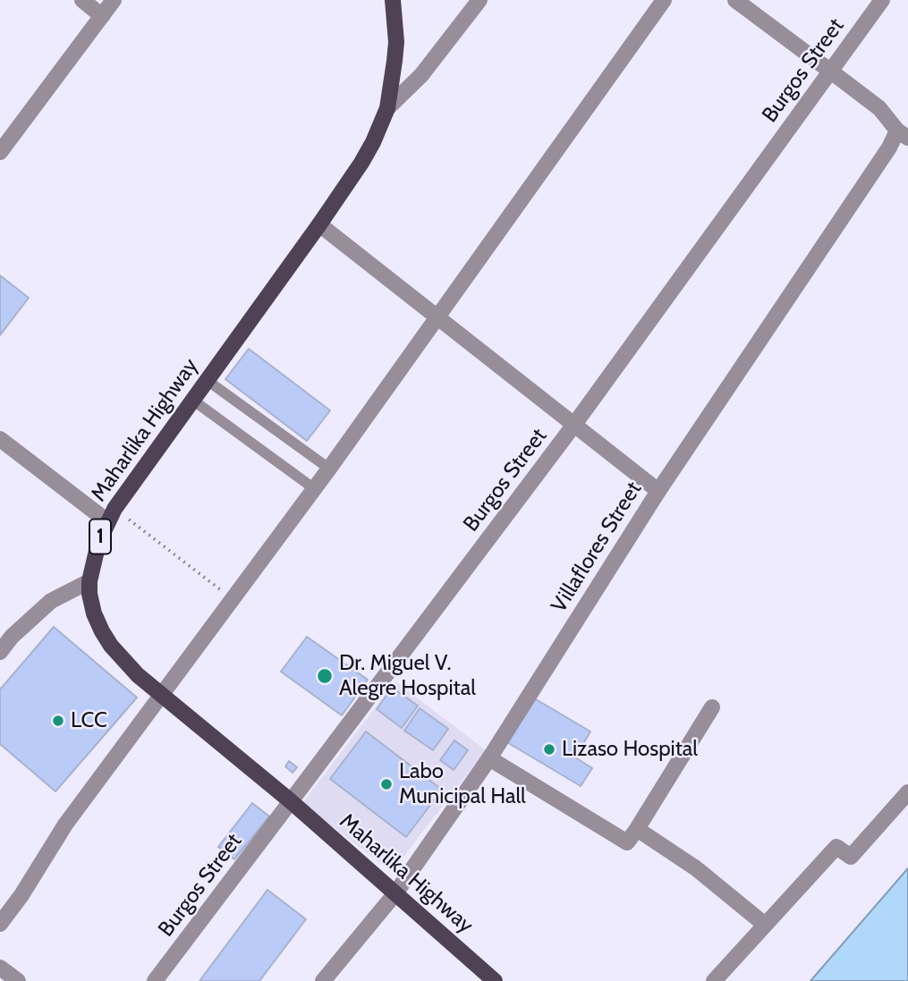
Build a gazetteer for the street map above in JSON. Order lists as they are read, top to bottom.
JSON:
{
  "streets": {
    "main road": ["Maharlika Highway", "1"],
    "street": ["Burgos Street", "Villaflores Street"]
  },
  "crossings": [
    ["Burgos Street", "Maharlika Highway"],
    ["Maharlika Highway", "Villaflores Street"]
  ],
  "places": [
    "Dr. Miguel V. Alegre Hospital",
    "LCC",
    "Lizaso Hospital",
    "Labo Municipal Hall"
  ]
}
